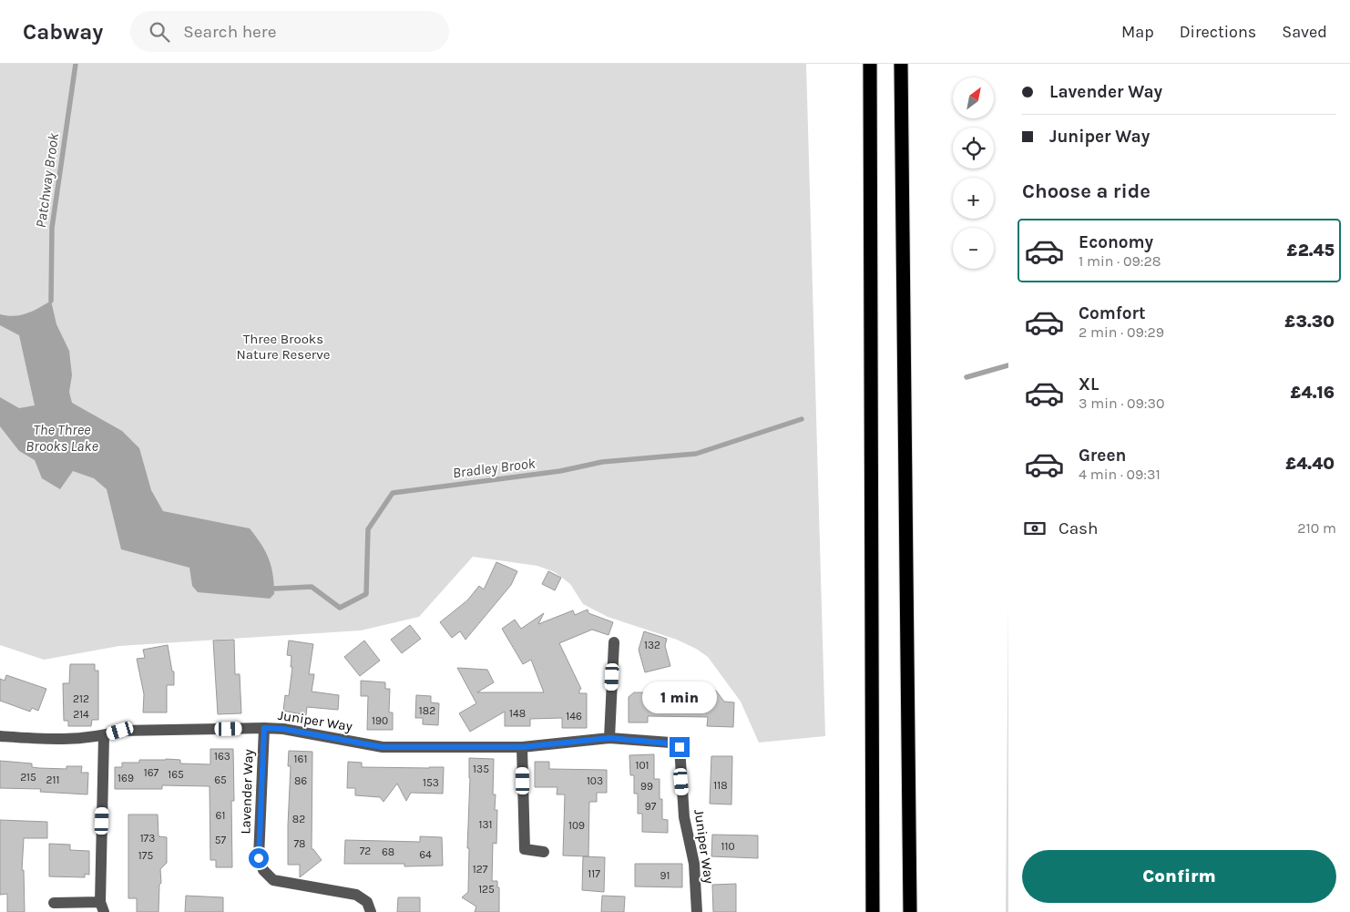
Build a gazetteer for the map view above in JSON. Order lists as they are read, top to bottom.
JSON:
{
  "streets": {
    "street": ["Juniper Way", "Lavender Way"]
  },
  "crossings": [
    ["Juniper Way", "Lavender Way"]
  ],
  "water": ["Patchway Brook", "The Three Brooks Lake", "Bradley Brook"],
  "parks": ["Three Brooks Nature Reserve"],
  "house_numbers": [
    "132",
    "212",
    "182",
    "148",
    "214",
    "146",
    "190",
    "163",
    "161",
    "101",
    "135",
    "167",
    "165",
    "215",
    "169",
    "211",
    "65",
    "86",
    "103",
    "153",
    "118",
    "99",
    "97",
    "61",
    "82",
    "131",
    "109",
    "173",
    "57",
    "78",
    "110",
    "72",
    "68",
    "64",
    "175",
    "127",
    "117",
    "91",
    "125"
  ],
  "north": "top right",
  "page": {
    "header": "Cabway",
    "search": "Search here",
    "nav": ["Map", "Directions", "Saved"],
    "banner": ["Lavender Way", "Juniper Way"],
    "map_buttons": ["+", "−"],
    "heading": "Choose a ride",
    "list": [
      {
        "name": "Economy",
        "note": "1 min · 09:28",
        "value": "£2.45"
      },
      {
        "name": "Comfort",
        "note": "2 min · 09:29",
        "value": "£3.30"
      },
      {
        "name": "XL",
        "note": "3 min · 09:30",
        "value": "£4.16"
      },
      {
        "name": "Green",
        "note": "4 min · 09:31",
        "value": "£4.40"
      }
    ],
    "pay": ["Cash", "210 m"],
    "bubble": "1 min",
    "buttons": "Confirm"
  }
}
